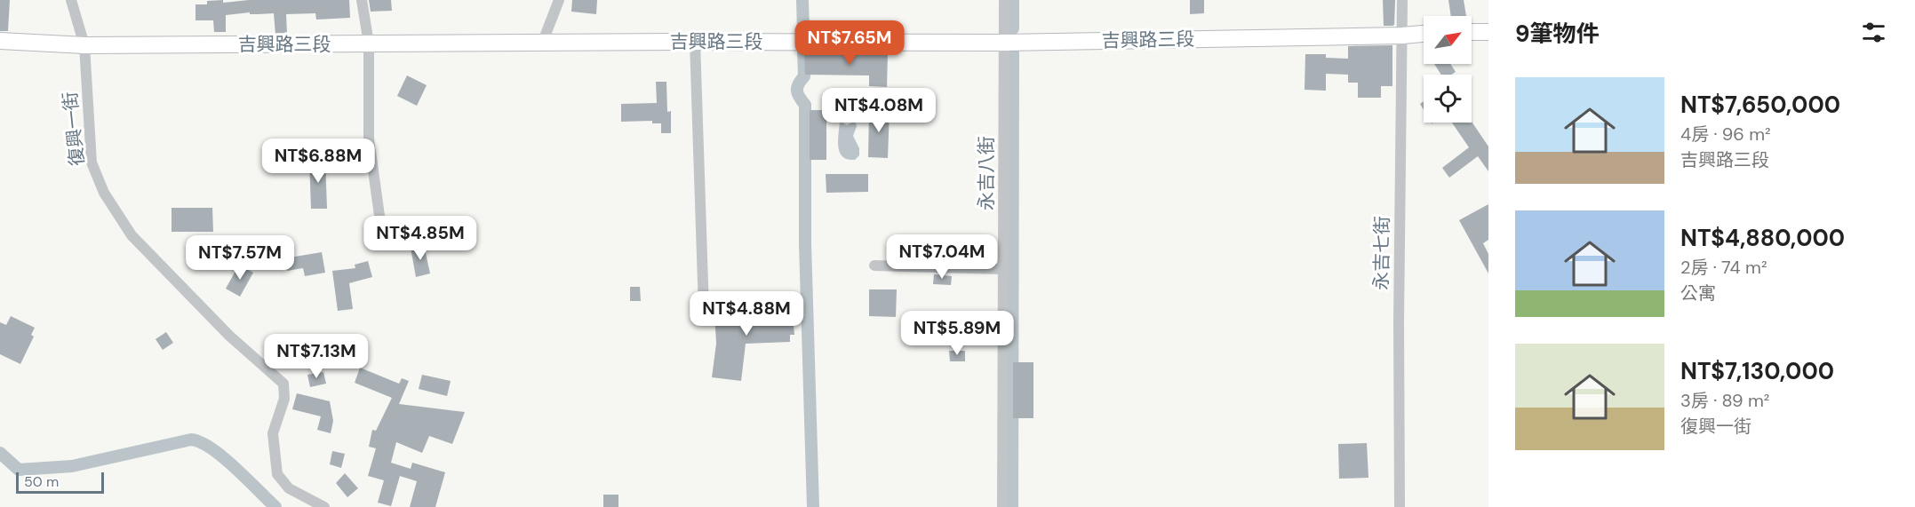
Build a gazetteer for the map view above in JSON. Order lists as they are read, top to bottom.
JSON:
{
  "streets": {
    "street": [
      "吉興路三段",
      "復興一街",
      "永吉八街",
      "永吉七街"
    ]
  },
  "crossings": [
    ["吉興路三段", "復興一街"],
    ["吉興路三段", "永吉八街"],
    ["吉興路三段", "永吉七街"]
  ],
  "scale_bar": "50 m",
  "north": "top right",
  "page": {
    "heading": "9筆物件",
    "price": [
      "NT$7.65M",
      "NT$4.08M",
      "NT$6.88M",
      "NT$4.85M",
      "NT$7.04M",
      "NT$7.57M",
      "NT$4.88M",
      "NT$5.89M",
      "NT$7.13M"
    ],
    "list": [
      {
        "name": "NT$7,650,000",
        "note": "4房 · 96 m² · 吉興路三段"
      },
      {
        "name": "NT$4,880,000",
        "note": "2房 · 74 m² · 公寓"
      },
      {
        "name": "NT$7,130,000",
        "note": "3房 · 89 m² · 復興一街"
      }
    ],
    "scale": "50 m"
  }
}
